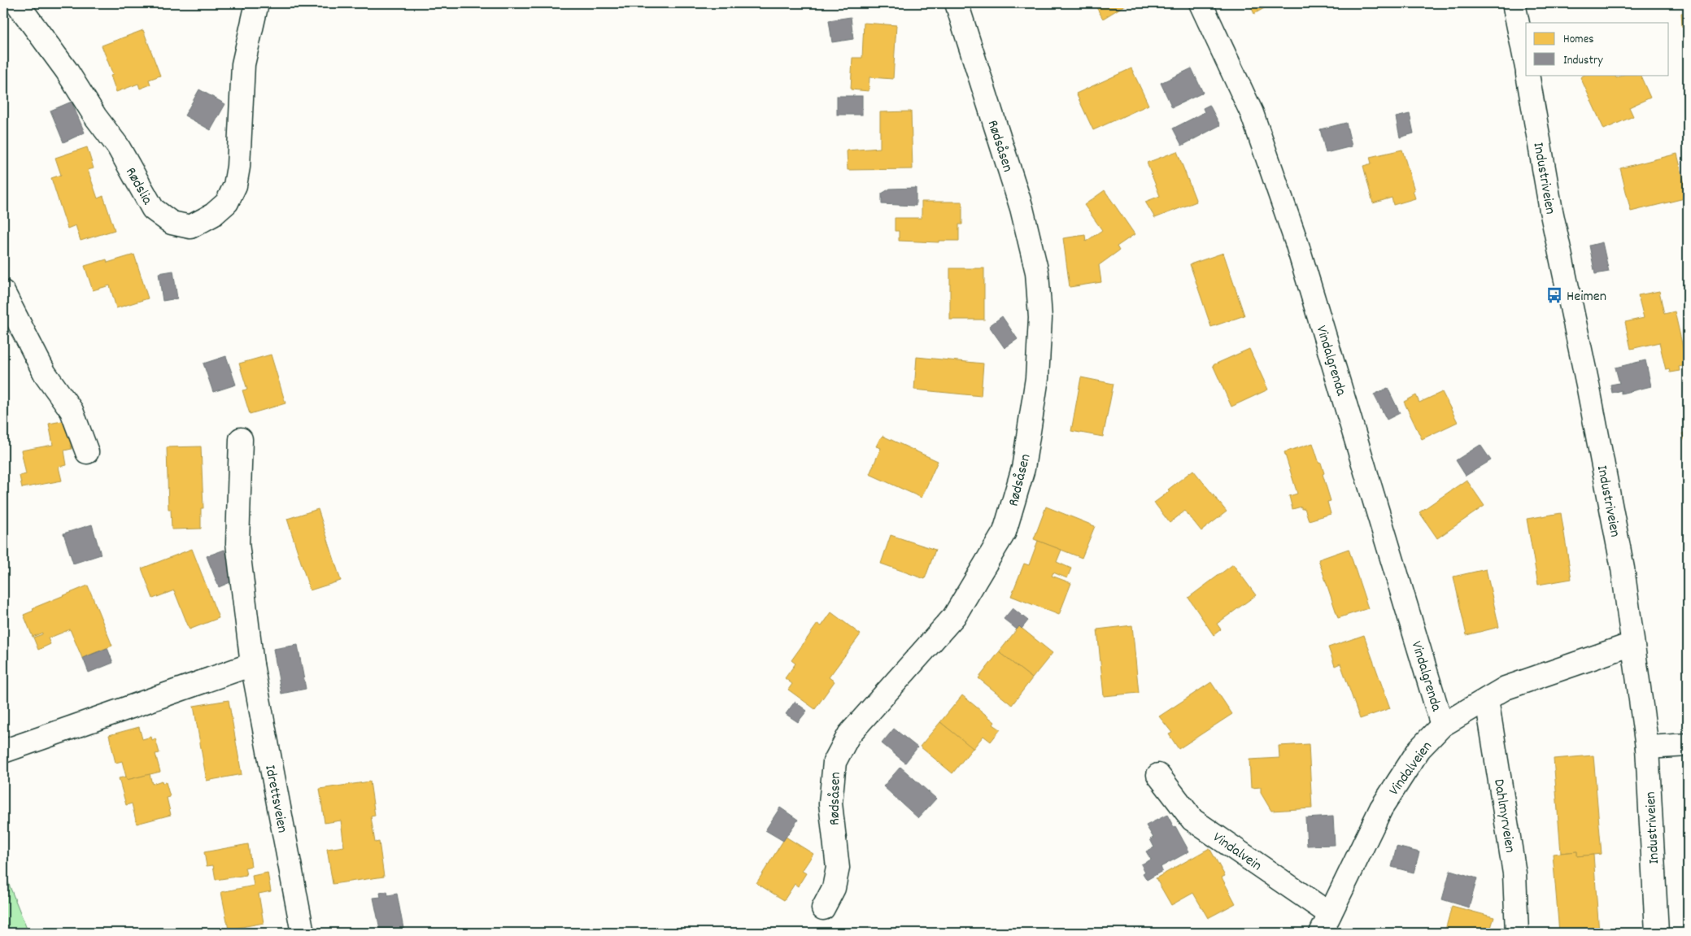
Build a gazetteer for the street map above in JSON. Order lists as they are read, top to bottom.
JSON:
{
  "streets": {
    "street": [
      "Rødsåsen",
      "Industriveien",
      "Rødslia",
      "Vindalgrenda",
      "Vindalveien",
      "Idrettsveien",
      "Dahlmyrveien",
      "Vindalvein"
    ]
  },
  "crossings": [
    ["Industriveien", "Vindalveien"],
    ["Vindalgrenda", "Vindalveien"],
    ["Vindalveien", "Dahlmyrveien"],
    ["Vindalveien", "Vindalvein"]
  ],
  "places": {
    "bus stop": ["Heimen"]
  },
  "legend": ["Homes", "Industry"]
}
